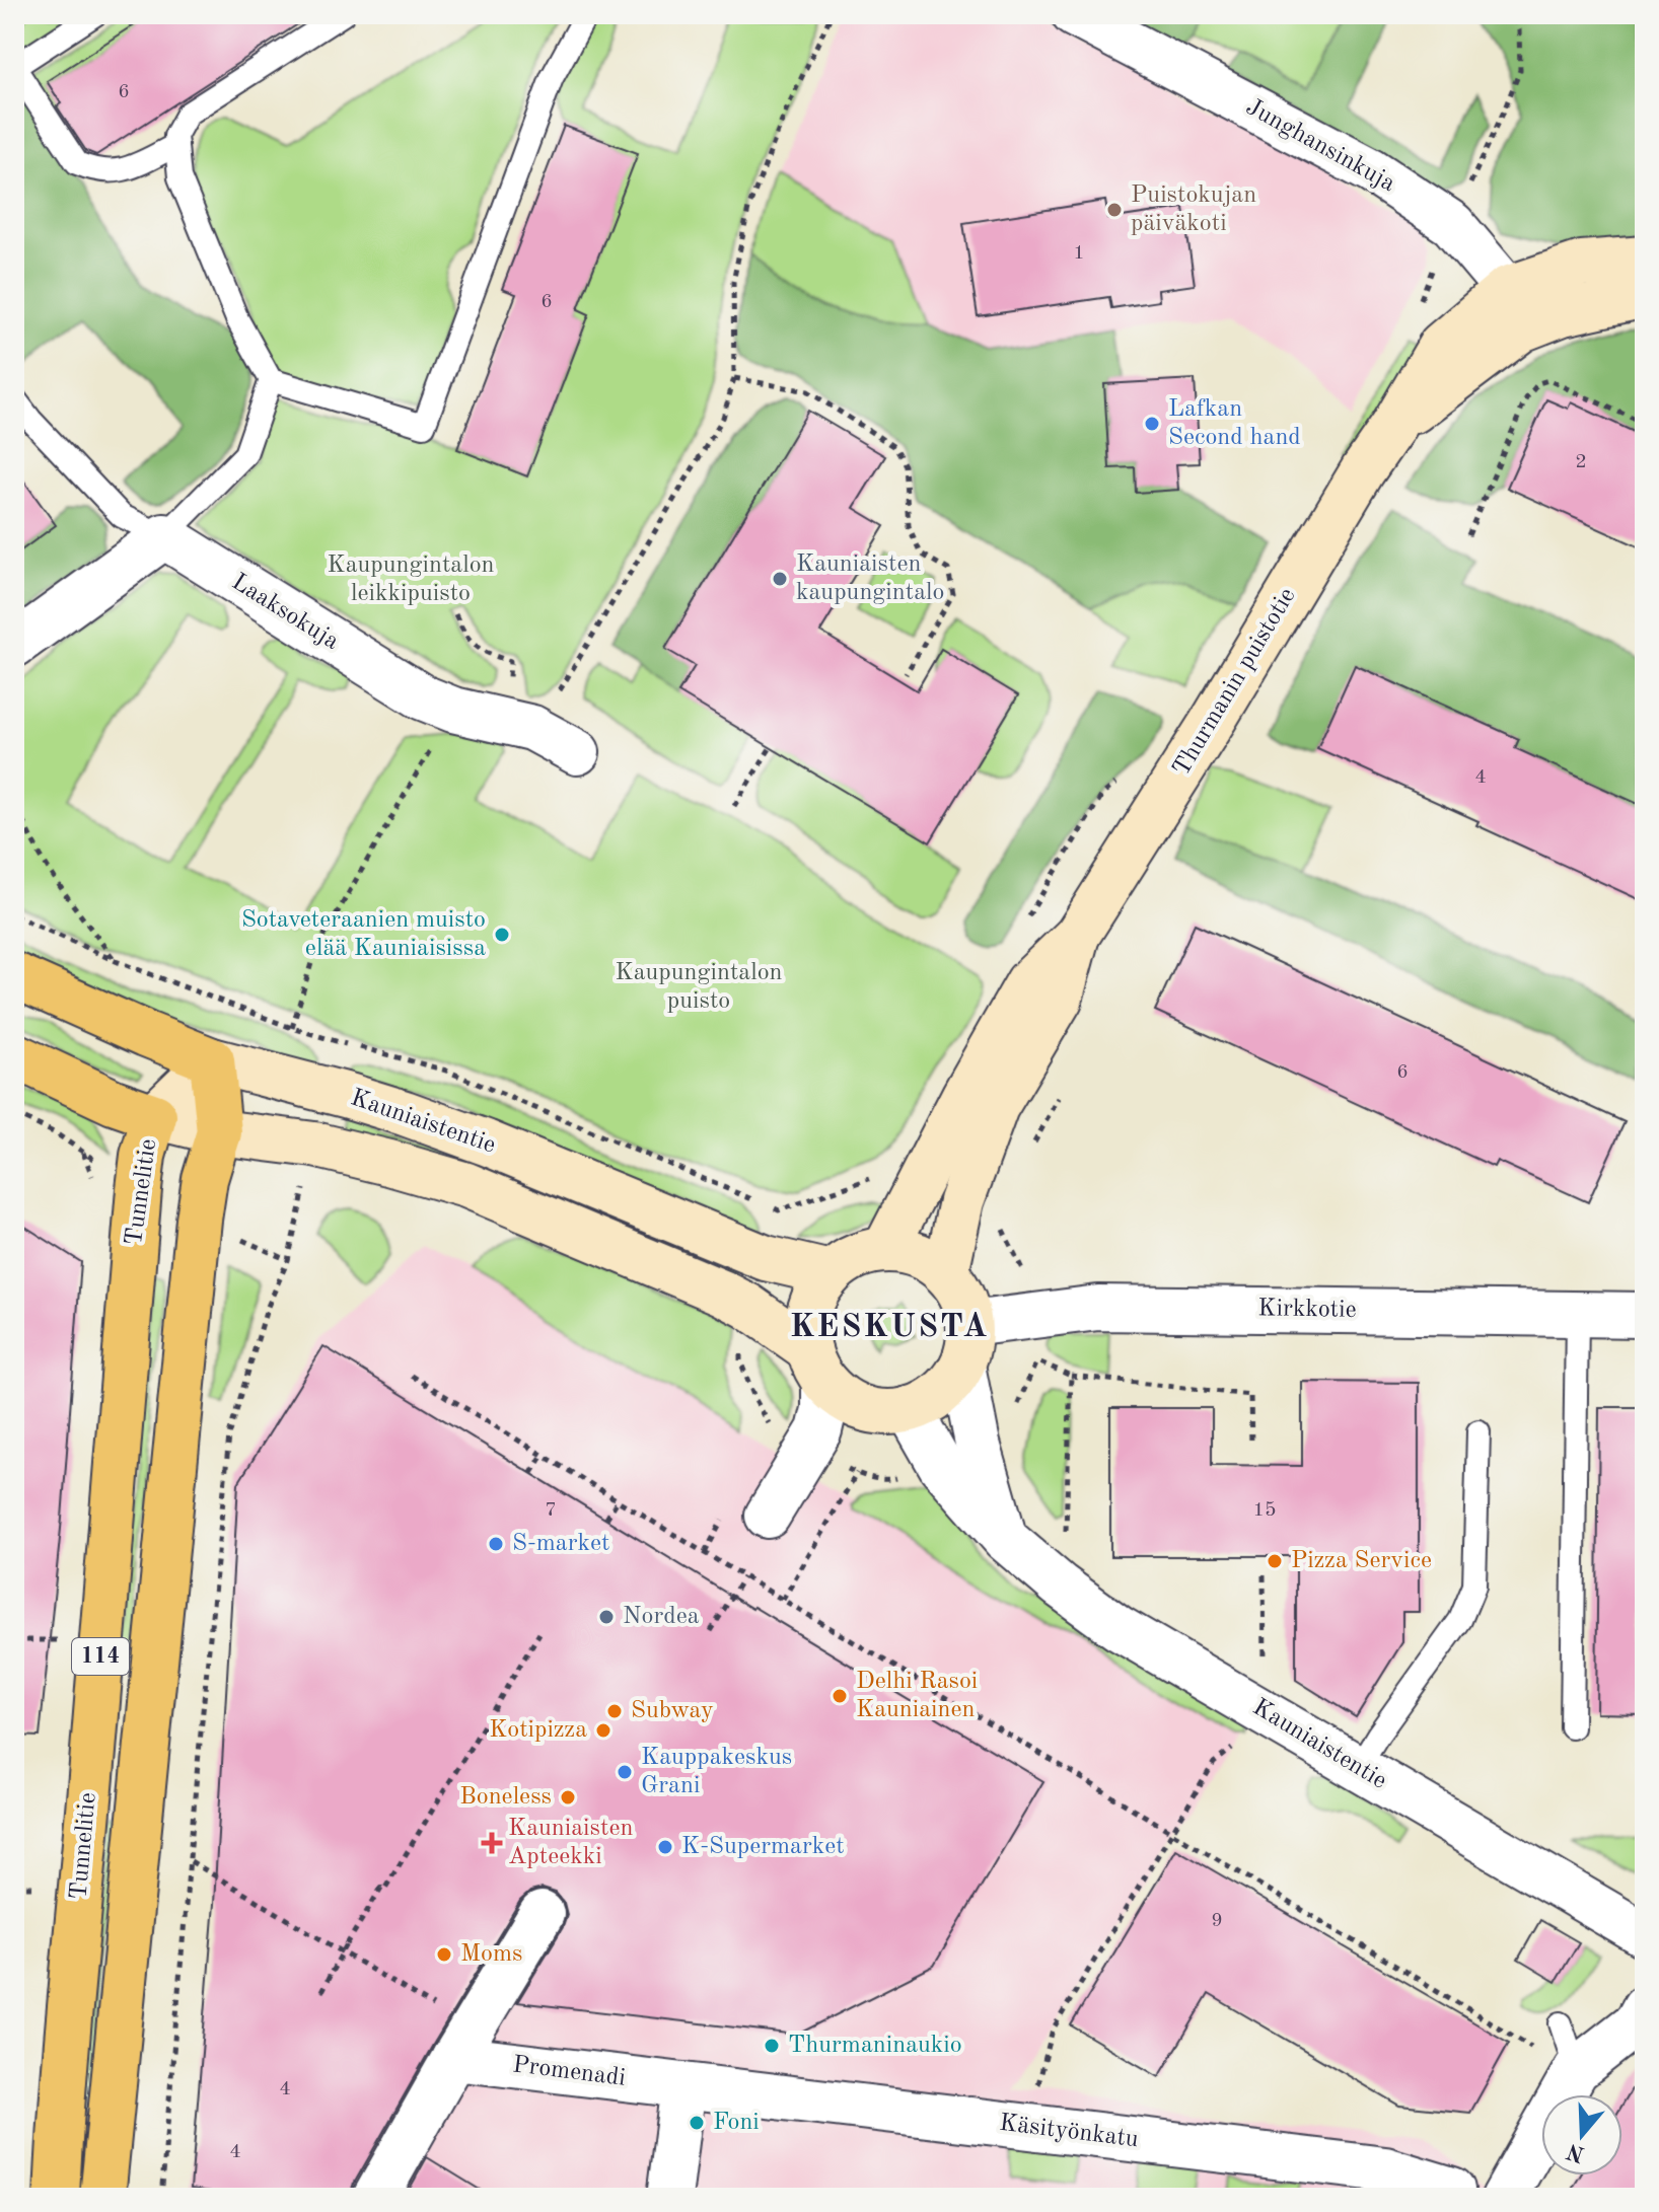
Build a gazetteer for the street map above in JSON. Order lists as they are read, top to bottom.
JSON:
{
  "streets": {
    "main road": [
      "Thurmanin puistotie",
      "Kauniaistentie",
      "Tunnelitie",
      "114"
    ],
    "street": [
      "Junghansinkuja",
      "Laaksokuja",
      "Kirkkotie",
      "Promenadi",
      "Käsityönkatu"
    ]
  },
  "crossings": [
    ["Junghansinkuja", "Thurmanin puistotie"],
    ["Thurmanin puistotie", "Kauniaistentie"],
    ["Thurmanin puistotie", "Kirkkotie"],
    ["Kauniaistentie", "Tunnelitie"],
    ["Kauniaistentie", "Kirkkotie"],
    ["Kauniaistentie", "114"],
    ["Tunnelitie", "114"],
    ["Promenadi", "Käsityönkatu"]
  ],
  "districts": ["KESKUSTA"],
  "parks": ["Kaupungintalon leikkipuisto", "Kaupungintalon puisto"],
  "places": {
    "other": [
      "Puistokujan päiväkoti",
      "Lafkan Second hand",
      "Kauniaisten kaupungintalo",
      "Sotaveteraanien muisto elää Kauniaisissa",
      "S-market",
      "Pizza Service",
      "Nordea",
      "Delhi Rasoi Kauniainen",
      "Subway",
      "Kotipizza",
      "Kauppakeskus Grani",
      "Boneless",
      "K-Supermarket",
      "Moms",
      "Thurmaninaukio",
      "Foni"
    ],
    "health": ["Kauniaisten Apteekki"]
  },
  "house_numbers": [
    "6",
    "1",
    "6",
    "2",
    "4",
    "6",
    "7",
    "15",
    "9",
    "4",
    "4"
  ],
  "north": "bottom"
}
